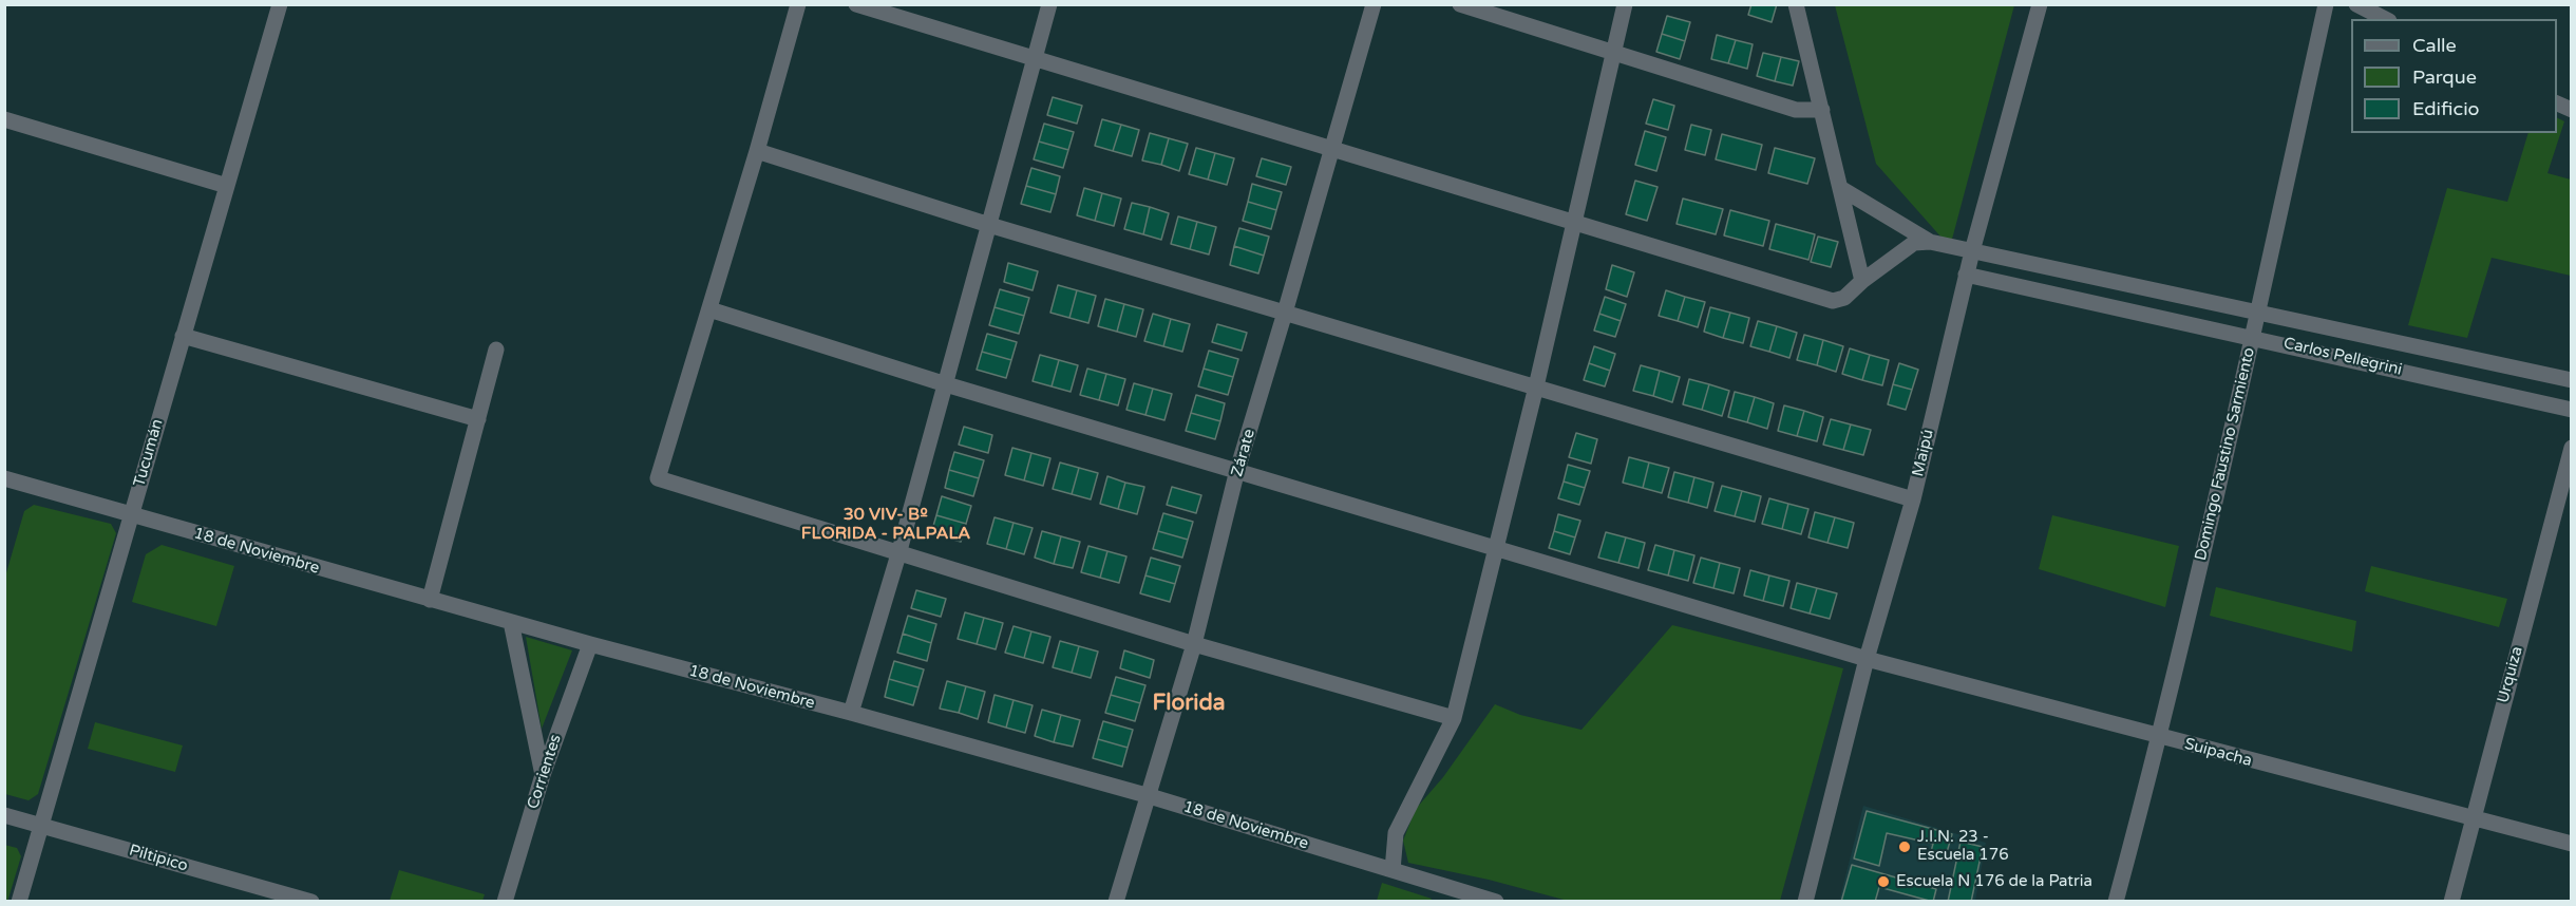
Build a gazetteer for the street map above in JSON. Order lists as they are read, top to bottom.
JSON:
{
  "streets": {
    "street": [
      "Carlos Pellegrini",
      "Tucumán",
      "Zárate",
      "Maipú",
      "Domingo Faustino Sarmiento",
      "18 de Noviembre",
      "Urquiza",
      "Suipacha",
      "Corrientes",
      "Piltipico"
    ]
  },
  "crossings": [
    ["Carlos Pellegrini", "Maipú"],
    ["Carlos Pellegrini", "Domingo Faustino Sarmiento"],
    ["Tucumán", "18 de Noviembre"],
    ["Tucumán", "Piltipico"],
    ["Zárate", "18 de Noviembre"],
    ["Zárate", "Suipacha"],
    ["Maipú", "Suipacha"],
    ["Domingo Faustino Sarmiento", "Suipacha"],
    ["18 de Noviembre", "Corrientes"],
    ["Urquiza", "Suipacha"]
  ],
  "districts": ["30 VIV- Bº FLORIDA - PALPALA", "Florida"],
  "places": ["J.I.N. 23 - Escuela 176", "Escuela N 176 de la Patria"],
  "legend": ["Calle", "Parque", "Edificio"]
}
